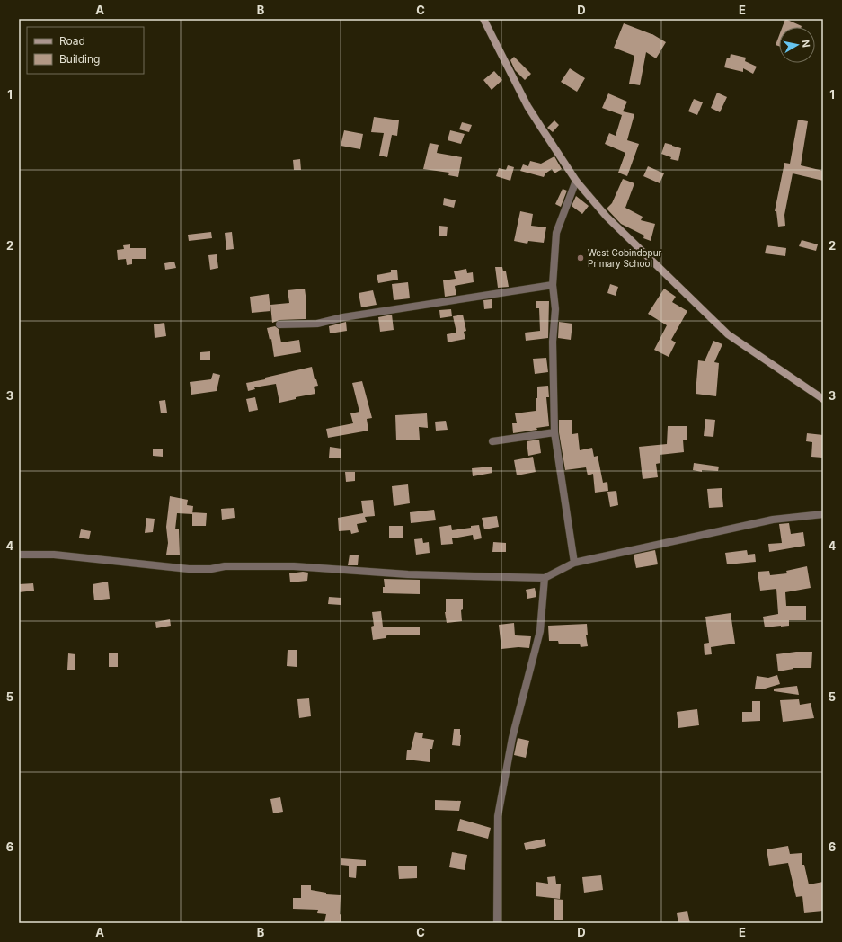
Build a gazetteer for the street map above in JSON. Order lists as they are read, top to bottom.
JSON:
{
  "places": ["West Gobindopur Primary School"],
  "legend": ["Road", "Building"],
  "north": "right",
  "grid": {
    "columns": [
      "A",
      "B",
      "C",
      "D",
      "E"
    ],
    "rows": [
      "1",
      "2",
      "3",
      "4",
      "5",
      "6"
    ]
  }
}
